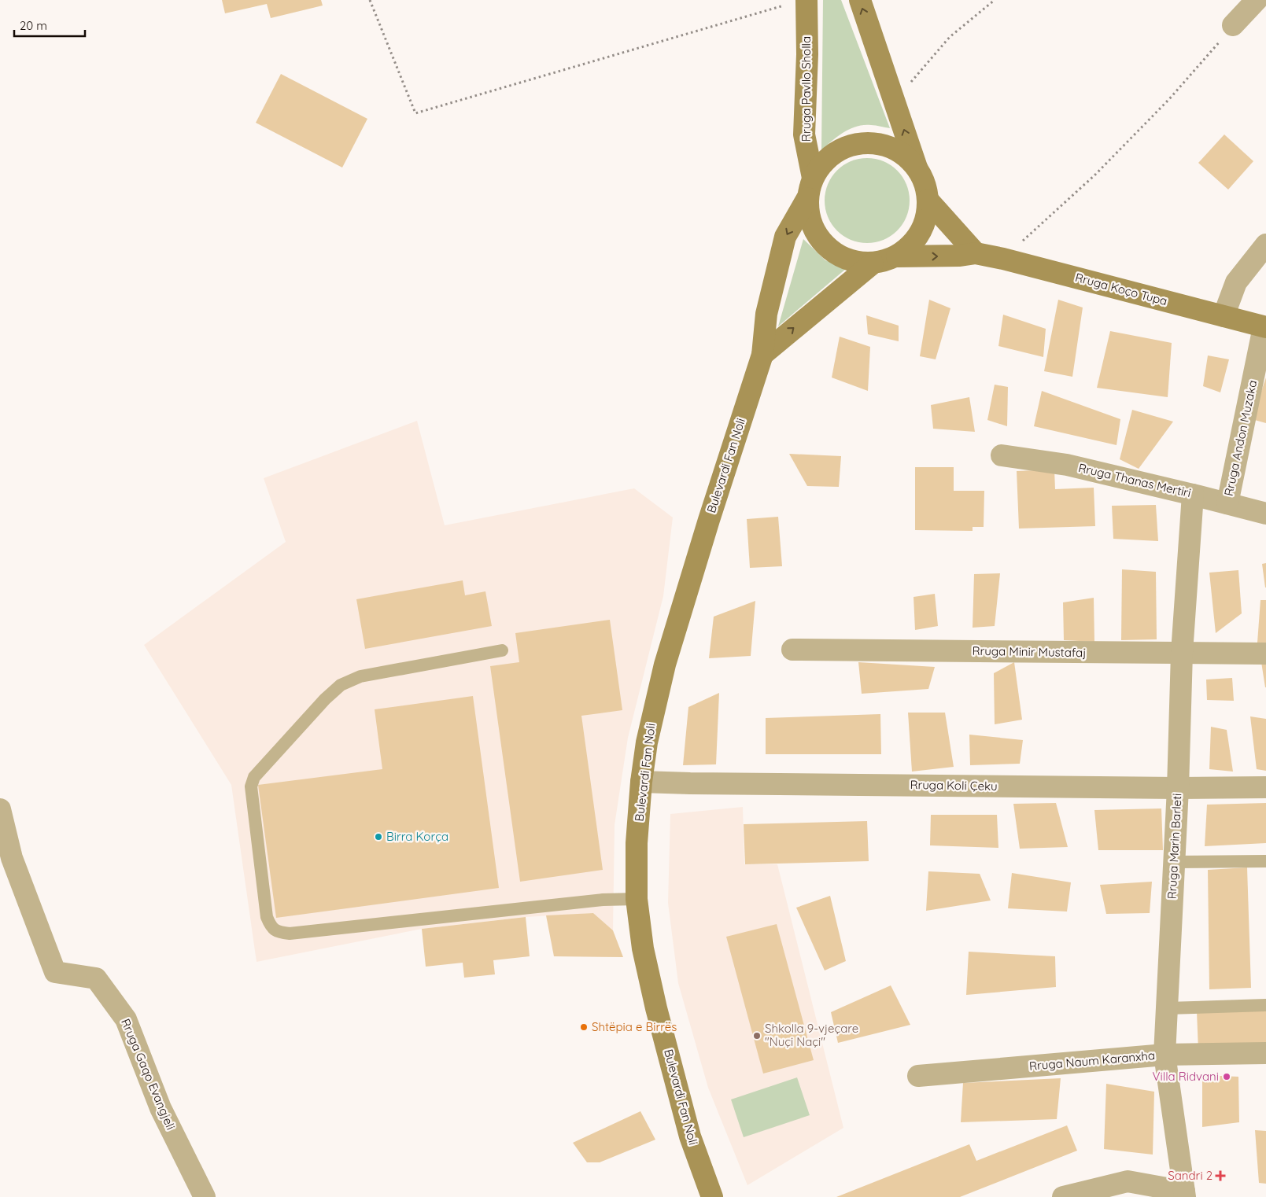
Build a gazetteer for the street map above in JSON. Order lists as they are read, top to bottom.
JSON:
{
  "streets": {
    "main road": ["Rruga Pavllo Sholla", "Rruga Koço Tupa", "Bulevardi Fan Noli"],
    "street": [
      "Rruga Andon Muzaka",
      "Rruga Thanas Mertiri",
      "Rruga Minir Mustafaj",
      "Rruga Koli Çeku",
      "Rruga Marin Barleti",
      "Rruga Naum Karanxha",
      "Rruga Gaqo Evangjeli"
    ]
  },
  "crossings": [
    ["Rruga Pavllo Sholla", "Rruga Koço Tupa"],
    ["Rruga Pavllo Sholla", "Bulevardi Fan Noli"],
    ["Rruga Koço Tupa", "Rruga Andon Muzaka"],
    ["Rruga Koço Tupa", "Bulevardi Fan Noli"],
    ["Rruga Andon Muzaka", "Rruga Thanas Mertiri"],
    ["Bulevardi Fan Noli", "Rruga Koli Çeku"],
    ["Rruga Thanas Mertiri", "Rruga Marin Barleti"],
    ["Rruga Minir Mustafaj", "Rruga Marin Barleti"],
    ["Rruga Koli Çeku", "Rruga Marin Barleti"],
    ["Rruga Marin Barleti", "Rruga Naum Karanxha"]
  ],
  "places": {
    "other": [
      "Birra Korça",
      "Shtëpia e Birrës",
      "Shkolla 9-vjeçare \"Nuçi Naçi\"",
      "Villa Ridvani"
    ],
    "health": ["Sandri 2"]
  },
  "scale_bar": "20 m"
}
